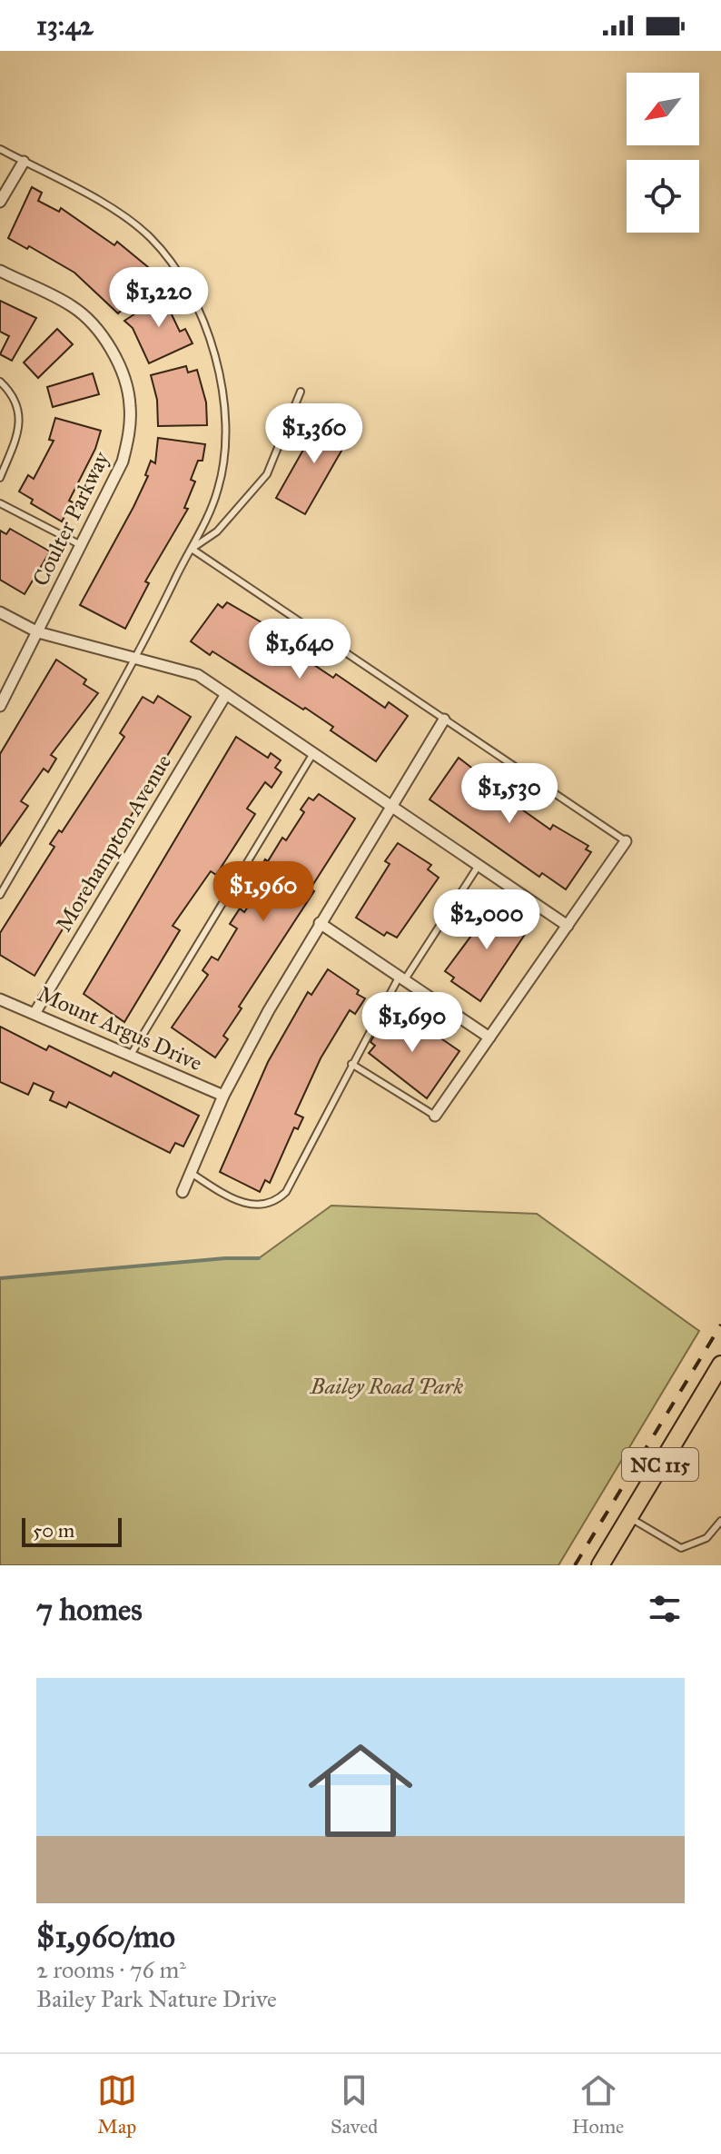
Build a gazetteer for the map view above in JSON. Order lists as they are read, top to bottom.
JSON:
{
  "streets": {
    "main road": ["NC 115"],
    "street": ["Coulter Parkway", "Morehampton Avenue", "Mount Argus Drive"]
  },
  "crossings": [
    ["Morehampton Avenue", "Mount Argus Drive"]
  ],
  "parks": ["Bailey Road Park"],
  "scale_bar": "50 m",
  "north": "bottom left",
  "page": {
    "status": "13:42",
    "price": [
      "$1,220",
      "$1,360",
      "$1,640",
      "$1,530",
      "$1,960",
      "$2,000",
      "$1,690"
    ],
    "scale": "50 m",
    "heading": "7 homes",
    "list": [
      {
        "name": "$1,960/mo",
        "note": "2 rooms · 76 m² · Bailey Park Nature Drive"
      }
    ],
    "tabs": ["Map", "Saved", "Home"]
  }
}
